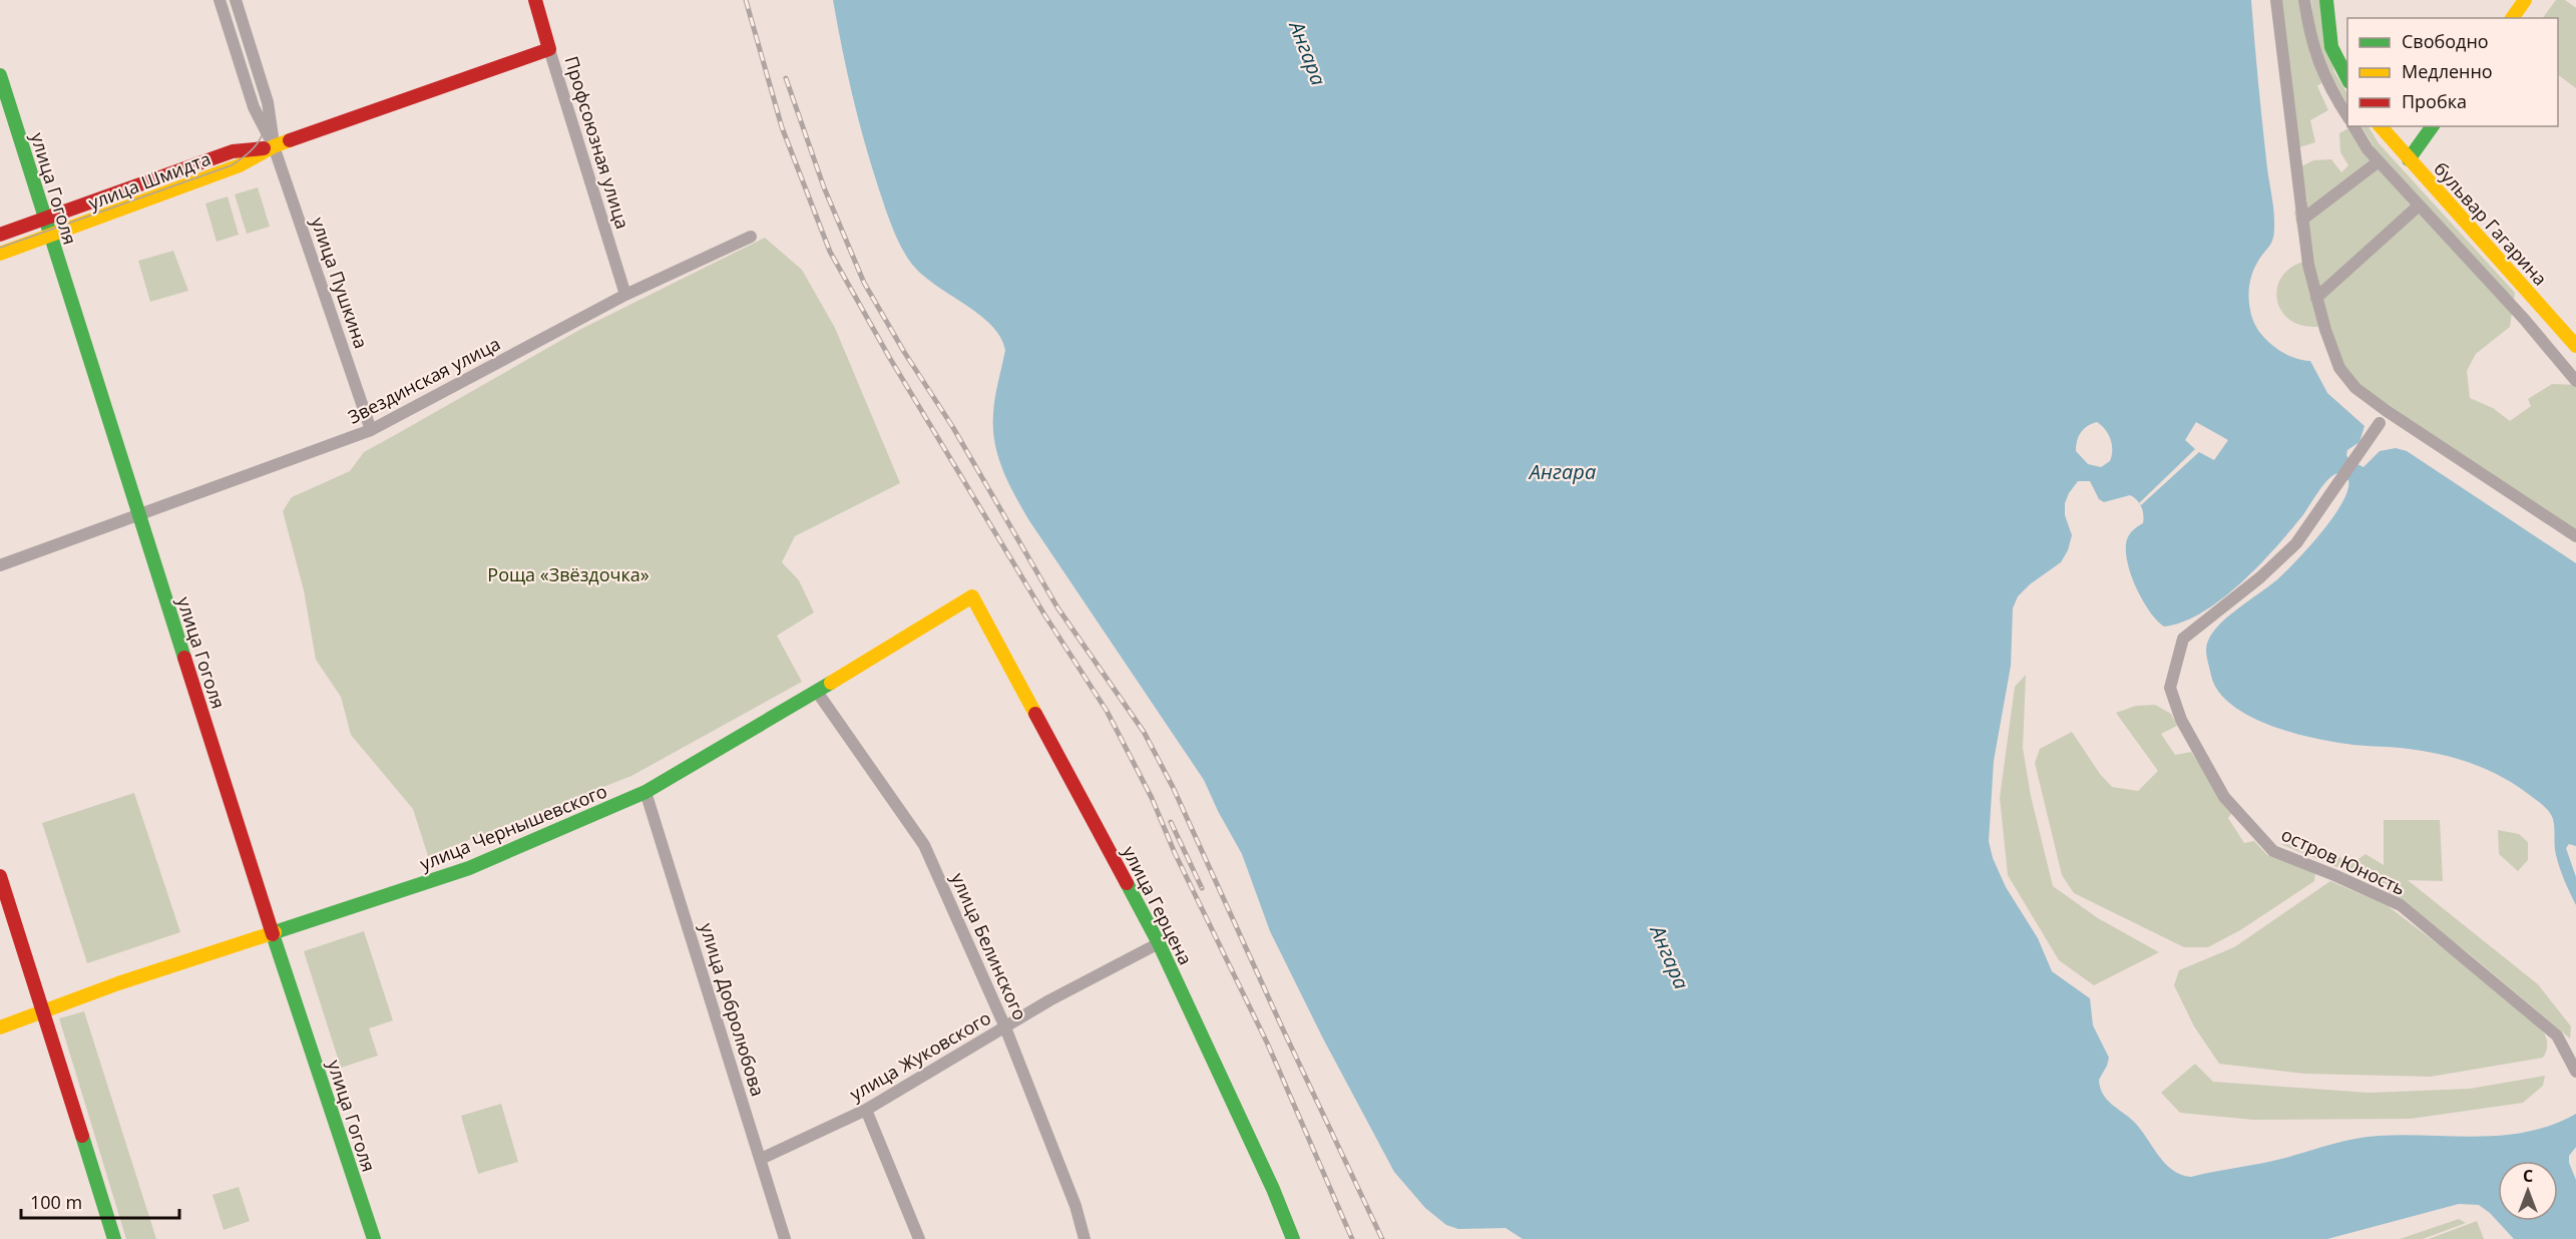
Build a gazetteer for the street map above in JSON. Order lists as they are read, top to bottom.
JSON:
{
  "streets": {
    "street": [
      "Профсоюзная улица",
      "улица Шмидта",
      "улица Гоголя",
      "бульвар Гагарина",
      "улица Пушкина",
      "Звездинская улица",
      "улица Чернышевского",
      "остров Юность",
      "улица Герцена",
      "улица Белинского",
      "улица Добролюбова",
      "улица Жуковского"
    ]
  },
  "crossings": [
    ["Профсоюзная улица", "улица Шмидта"],
    ["Профсоюзная улица", "Звездинская улица"],
    ["улица Шмидта", "улица Гоголя"],
    ["улица Шмидта", "улица Пушкина"],
    ["улица Гоголя", "Звездинская улица"],
    ["улица Гоголя", "улица Чернышевского"],
    ["улица Пушкина", "Звездинская улица"],
    ["улица Чернышевского", "улица Герцена"],
    ["улица Чернышевского", "улица Белинского"],
    ["улица Чернышевского", "улица Добролюбова"],
    ["улица Герцена", "улица Жуковского"],
    ["улица Белинского", "улица Жуковского"],
    ["улица Добролюбова", "улица Жуковского"]
  ],
  "water": ["Ангара"],
  "parks": ["Роща «Звёздочка»"],
  "legend": ["Свободно", "Медленно", "Пробка"],
  "scale_bar": "100 m",
  "north": "top"
}
